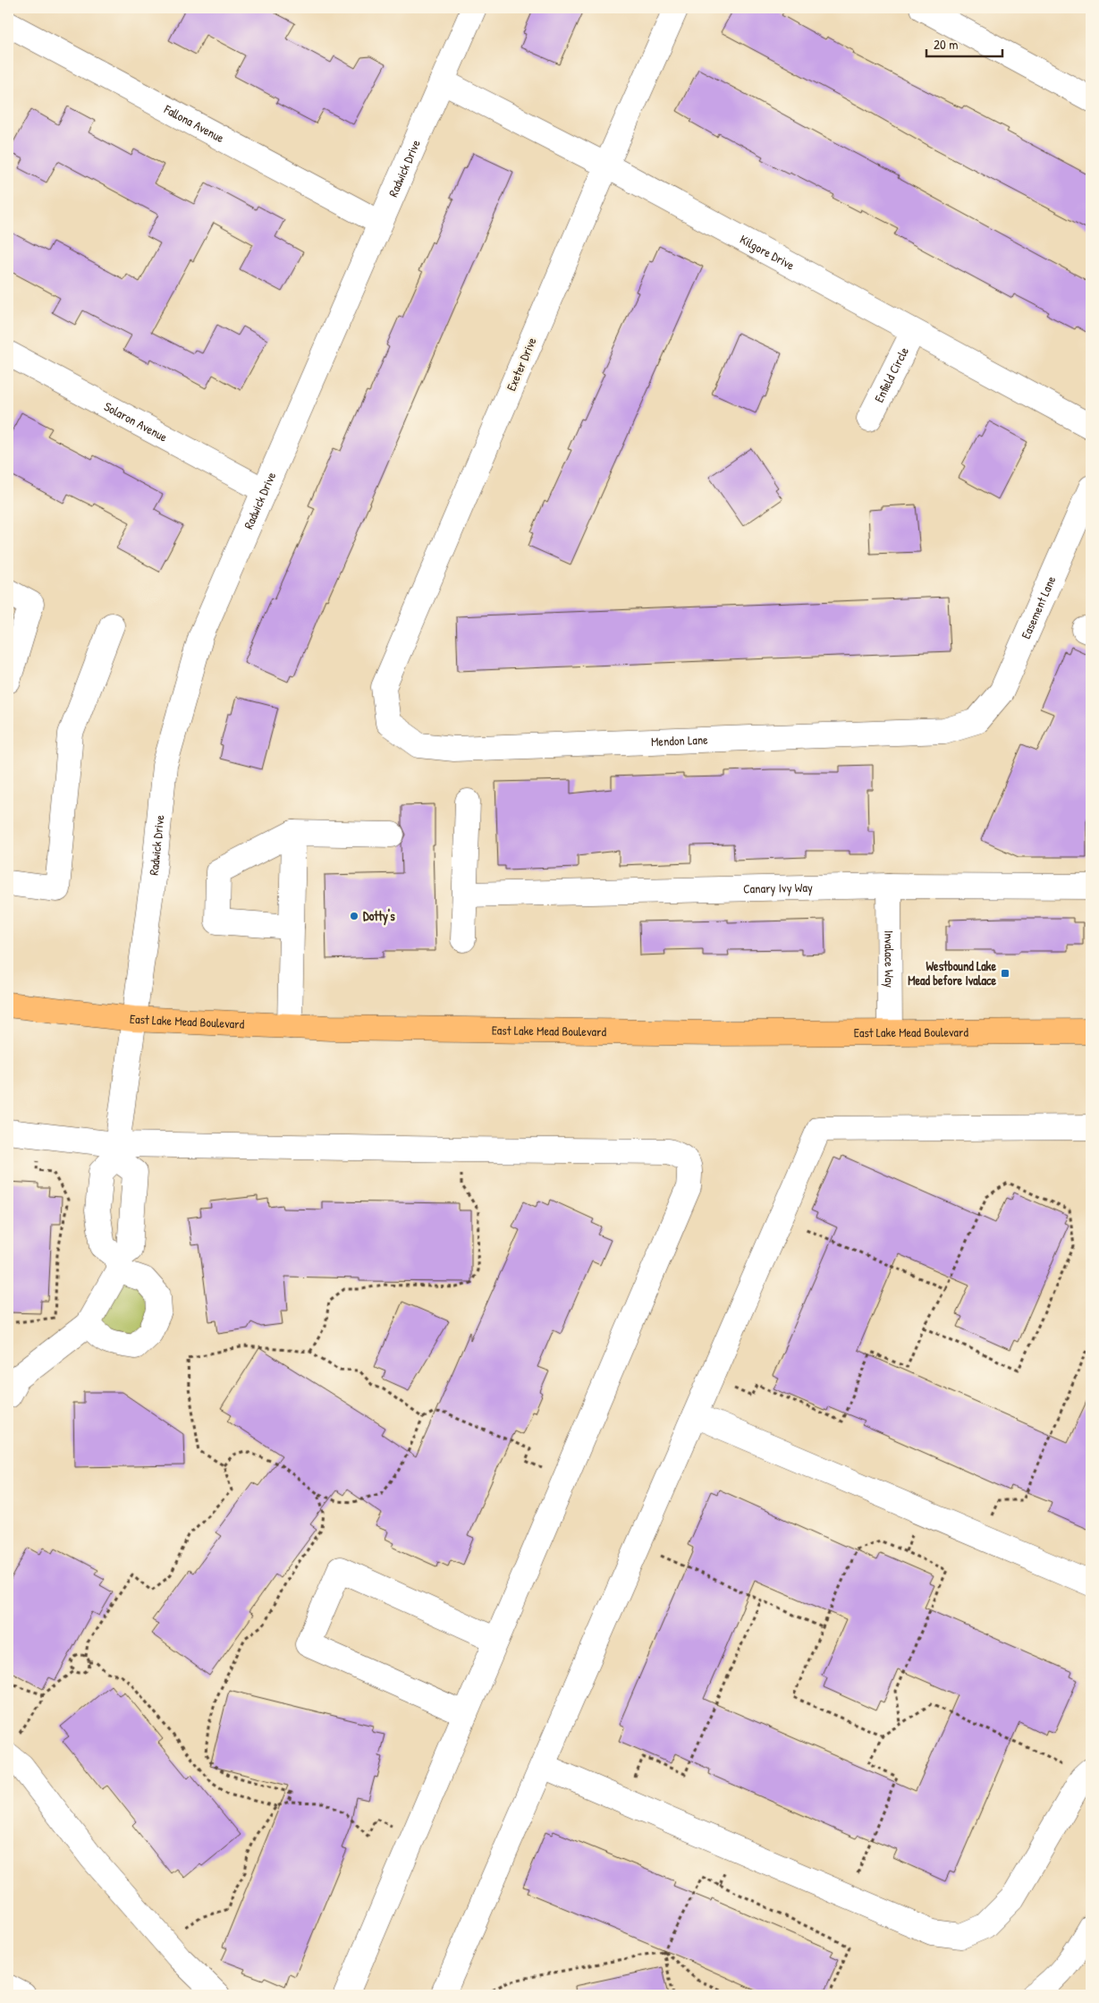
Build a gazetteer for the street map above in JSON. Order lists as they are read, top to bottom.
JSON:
{
  "streets": {
    "main road": ["East Lake Mead Boulevard"],
    "street": [
      "Fallona Avenue",
      "Radwick Drive",
      "Kilgore Drive",
      "Exeter Drive",
      "Enfield Circle",
      "Solaron Avenue",
      "Easement Lane",
      "Mendon Lane",
      "Canary Ivy Way",
      "Invalace Way"
    ]
  },
  "crossings": [
    ["Fallona Avenue", "Radwick Drive"],
    ["Radwick Drive", "Kilgore Drive"],
    ["Radwick Drive", "Solaron Avenue"],
    ["Radwick Drive", "East Lake Mead Boulevard"],
    ["Kilgore Drive", "Exeter Drive"],
    ["Kilgore Drive", "Enfield Circle"],
    ["Exeter Drive", "Mendon Lane"],
    ["Easement Lane", "Mendon Lane"],
    ["Canary Ivy Way", "Invalace Way"],
    ["Invalace Way", "East Lake Mead Boulevard"]
  ],
  "places": {
    "other": ["Dotty's"],
    "transit": ["Westbound Lake Mead before Ivalace"]
  },
  "scale_bar": "20 m"
}
